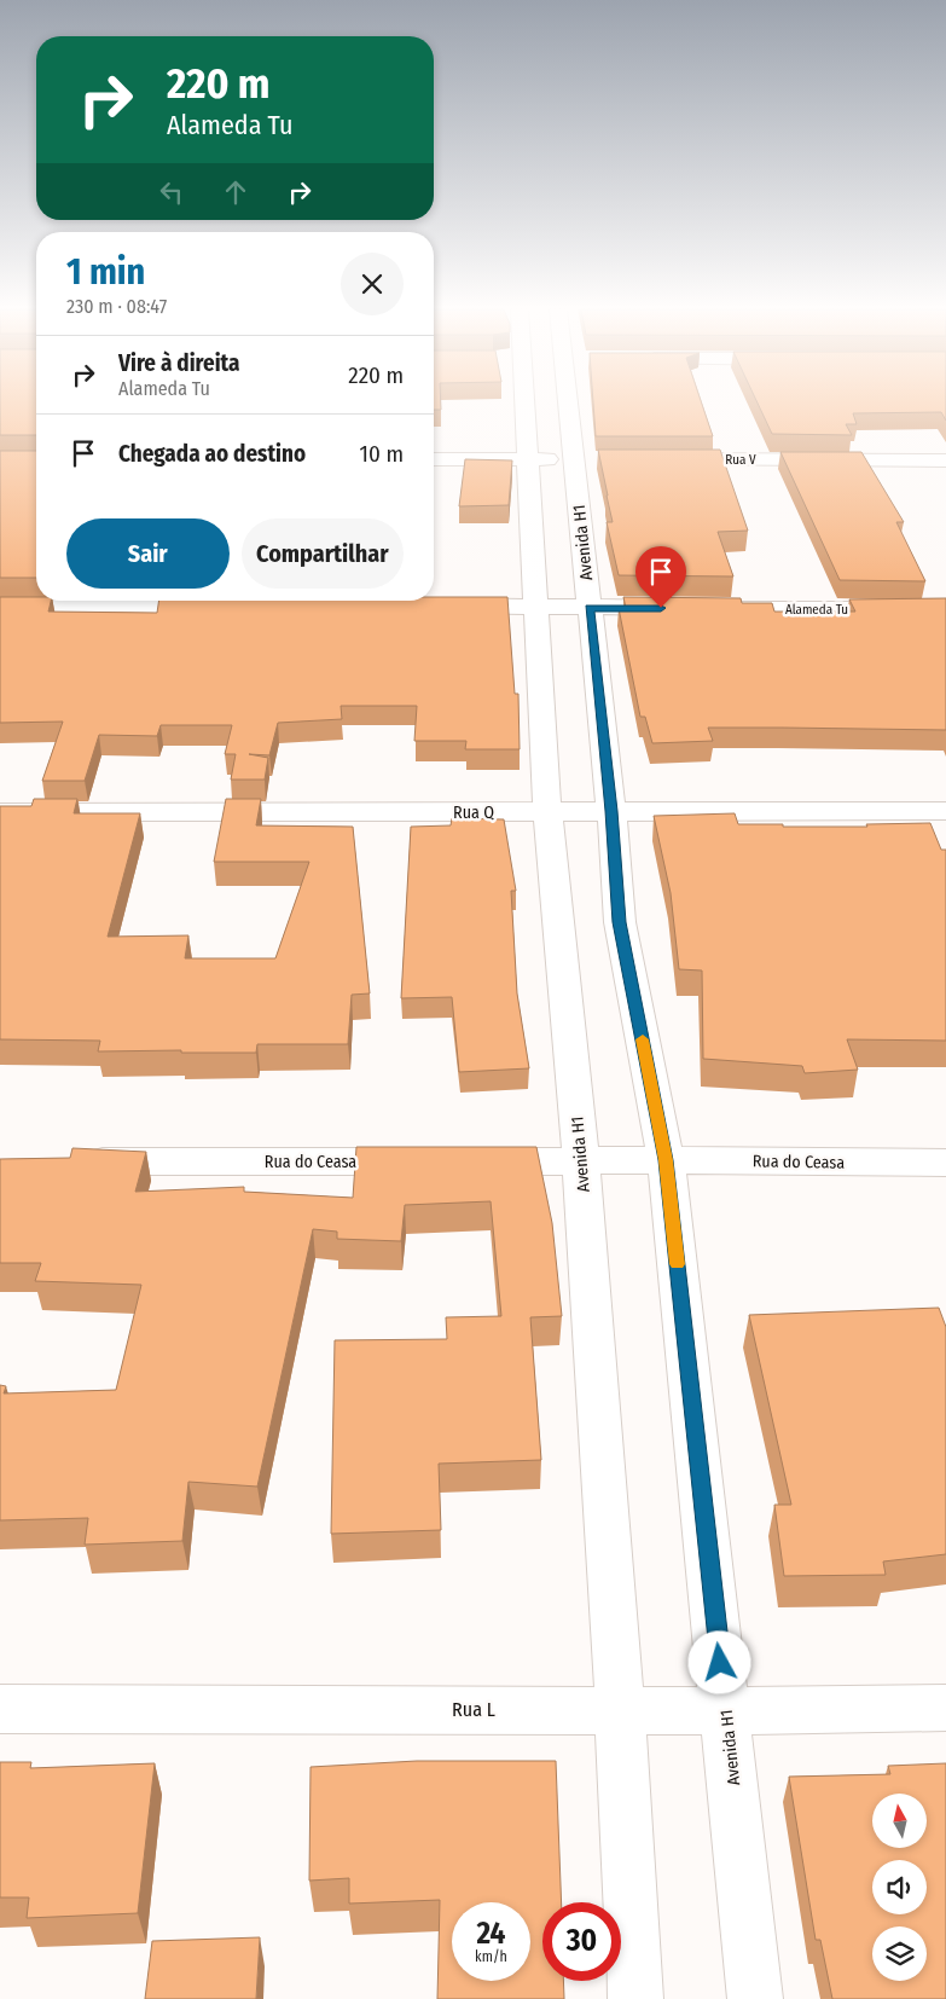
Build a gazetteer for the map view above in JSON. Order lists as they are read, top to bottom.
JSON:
{
  "streets": {
    "street": [
      "Rua V",
      "Avenida H1",
      "Alameda Tu",
      "Rua Q",
      "Rua do Ceasa",
      "Rua L"
    ]
  },
  "crossings": [
    ["Avenida H1", "Alameda Tu"],
    ["Avenida H1", "Rua Q"],
    ["Avenida H1", "Rua do Ceasa"],
    ["Avenida H1", "Rua L"]
  ],
  "north": "top",
  "page": {
    "turn": ["220 m", "Alameda Tu"],
    "heading": ["1 min", "230 m · 08:47"],
    "list": [
      {
        "name": "Vire à direita",
        "note": "Alameda Tu",
        "value": "220 m"
      },
      {
        "name": "Chegada ao destino",
        "value": "10 m"
      }
    ],
    "buttons": ["Sair", "Compartilhar"],
    "speed": "24 km/h",
    "limit": "30"
  }
}
